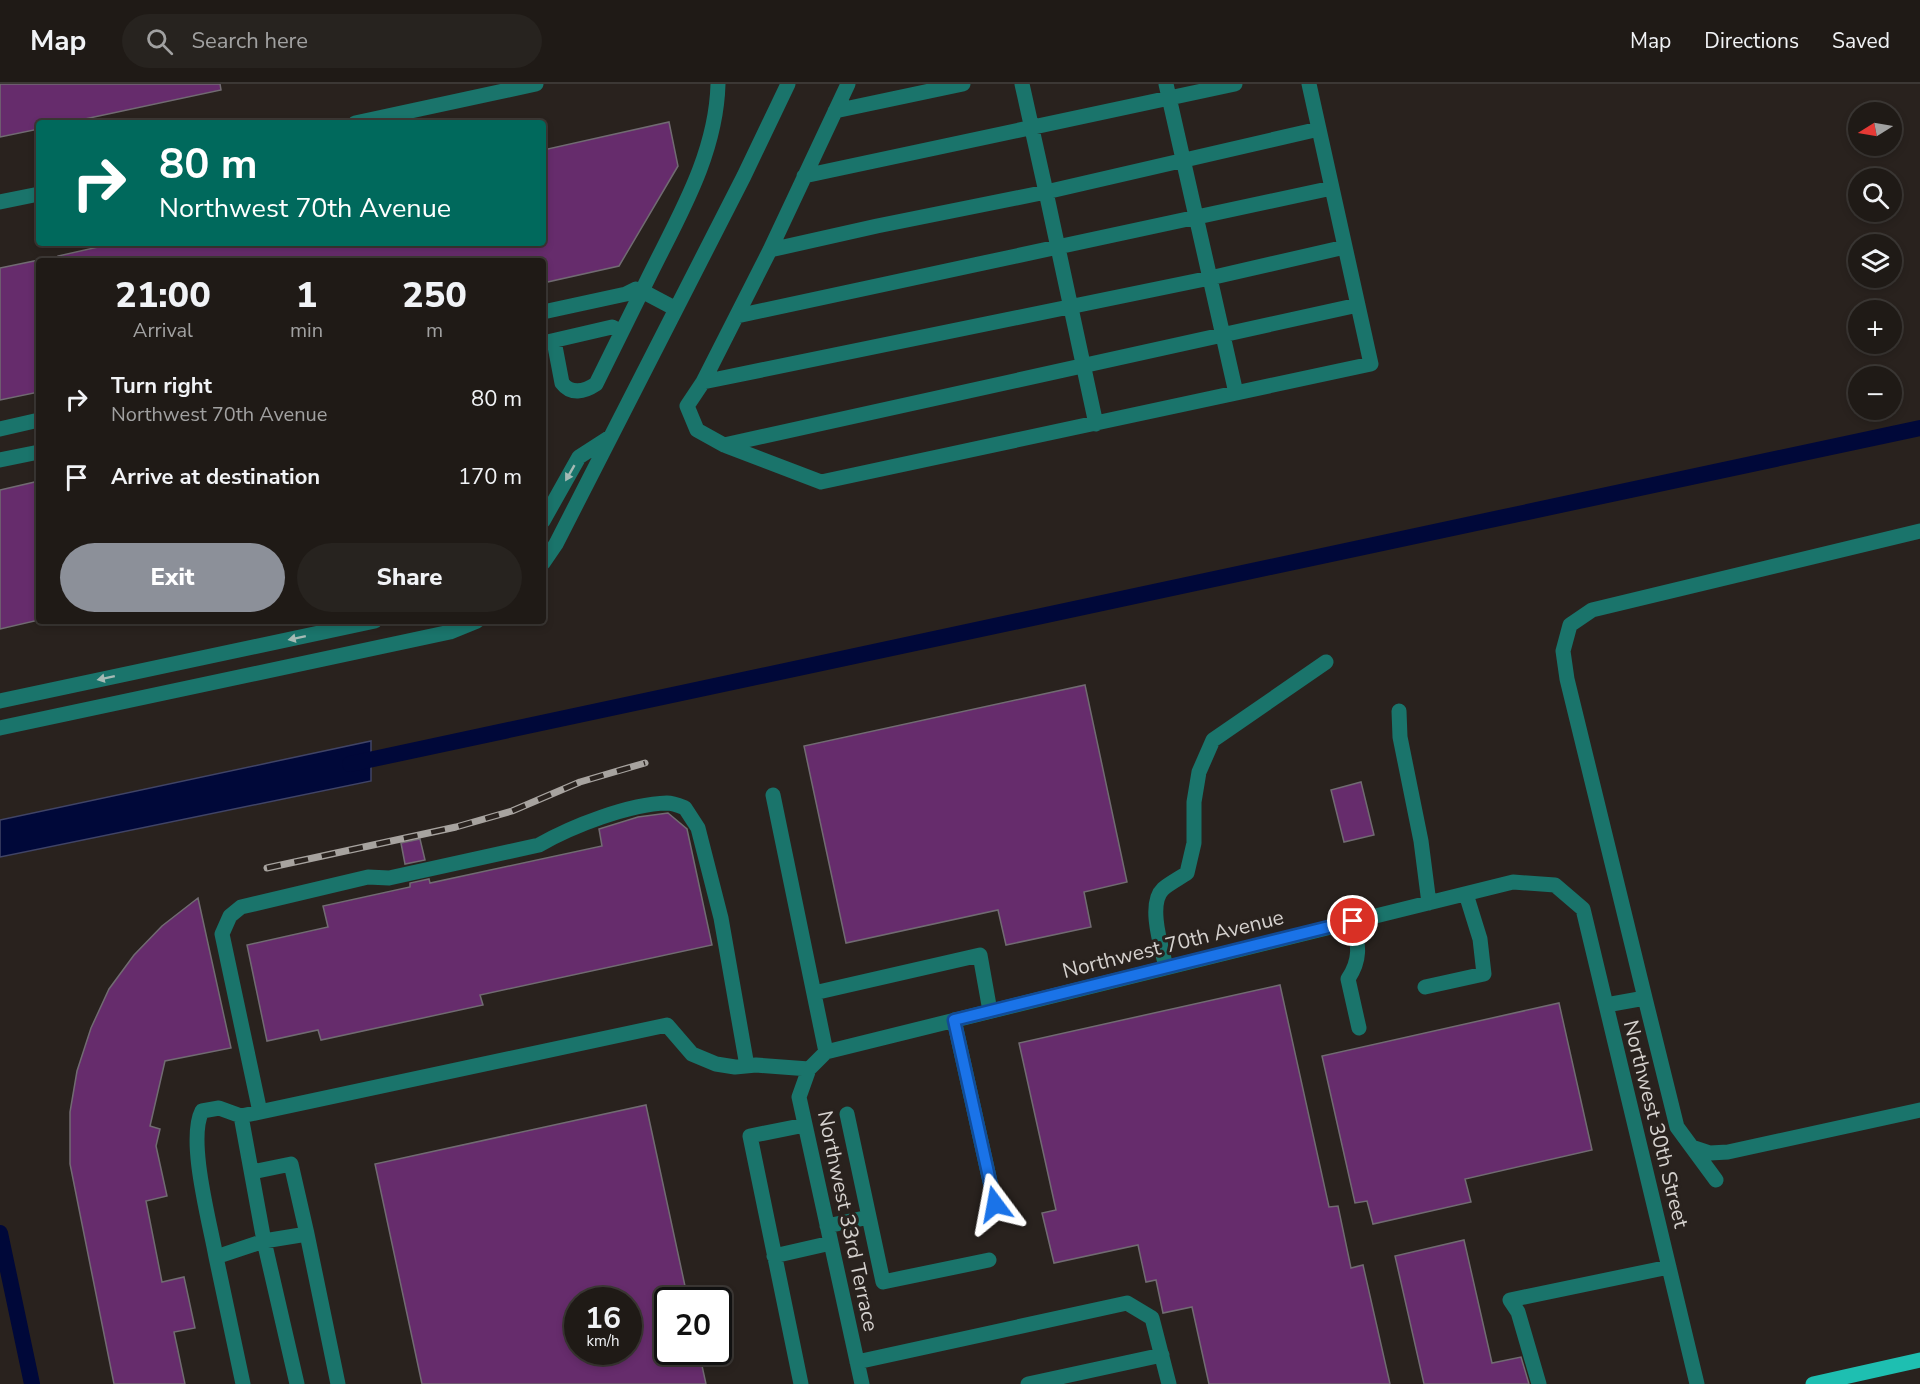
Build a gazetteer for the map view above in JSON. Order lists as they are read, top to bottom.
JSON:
{
  "streets": {
    "street": ["Northwest 70th Avenue", "Northwest 30th Street", "Northwest 33rd Terrace"]
  },
  "crossings": [
    ["Northwest 70th Avenue", "Northwest 30th Street"]
  ],
  "north": "left",
  "page": {
    "header": "Map",
    "search": "Search here",
    "nav": ["Map", "Directions", "Saved"],
    "map_buttons": ["+", "−"],
    "turn": ["80 m", "Northwest 70th Avenue"],
    "eta": [
      "21:00",
      "Arrival",
      "1",
      "min",
      "250",
      "m"
    ],
    "list": [
      {
        "name": "Turn right",
        "note": "Northwest 70th Avenue",
        "value": "80 m"
      },
      {
        "name": "Arrive at destination",
        "value": "170 m"
      }
    ],
    "buttons": ["Exit", "Share"],
    "speed": "16 km/h",
    "limit": "20"
  }
}
